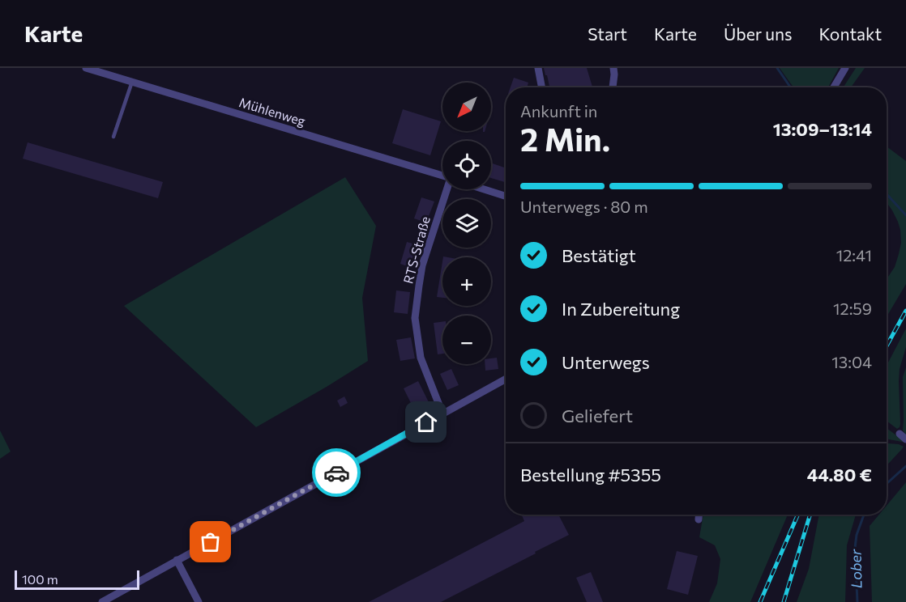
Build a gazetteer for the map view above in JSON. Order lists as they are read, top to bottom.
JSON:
{
  "streets": {
    "street": ["Mühlenweg", "RTS-Straße"]
  },
  "water": ["Lober"],
  "scale_bar": "100 m",
  "north": "bottom left",
  "page": {
    "header": "Karte",
    "nav": [
      "Start",
      "Karte",
      "Über uns",
      "Kontakt"
    ],
    "map_buttons": ["+", "−"],
    "heading": ["2 Min.", "Ankunft in", "13:09–13:14"],
    "panel": ["Bestellung #5355", "44.80 €"],
    "bar": "Unterwegs · 80 m",
    "list": [
      ["Bestätigt", "12:41"],
      ["In Zubereitung", "12:59"],
      ["Unterwegs", "13:04"],
      "Geliefert"
    ],
    "scale": "100 m"
  }
}
